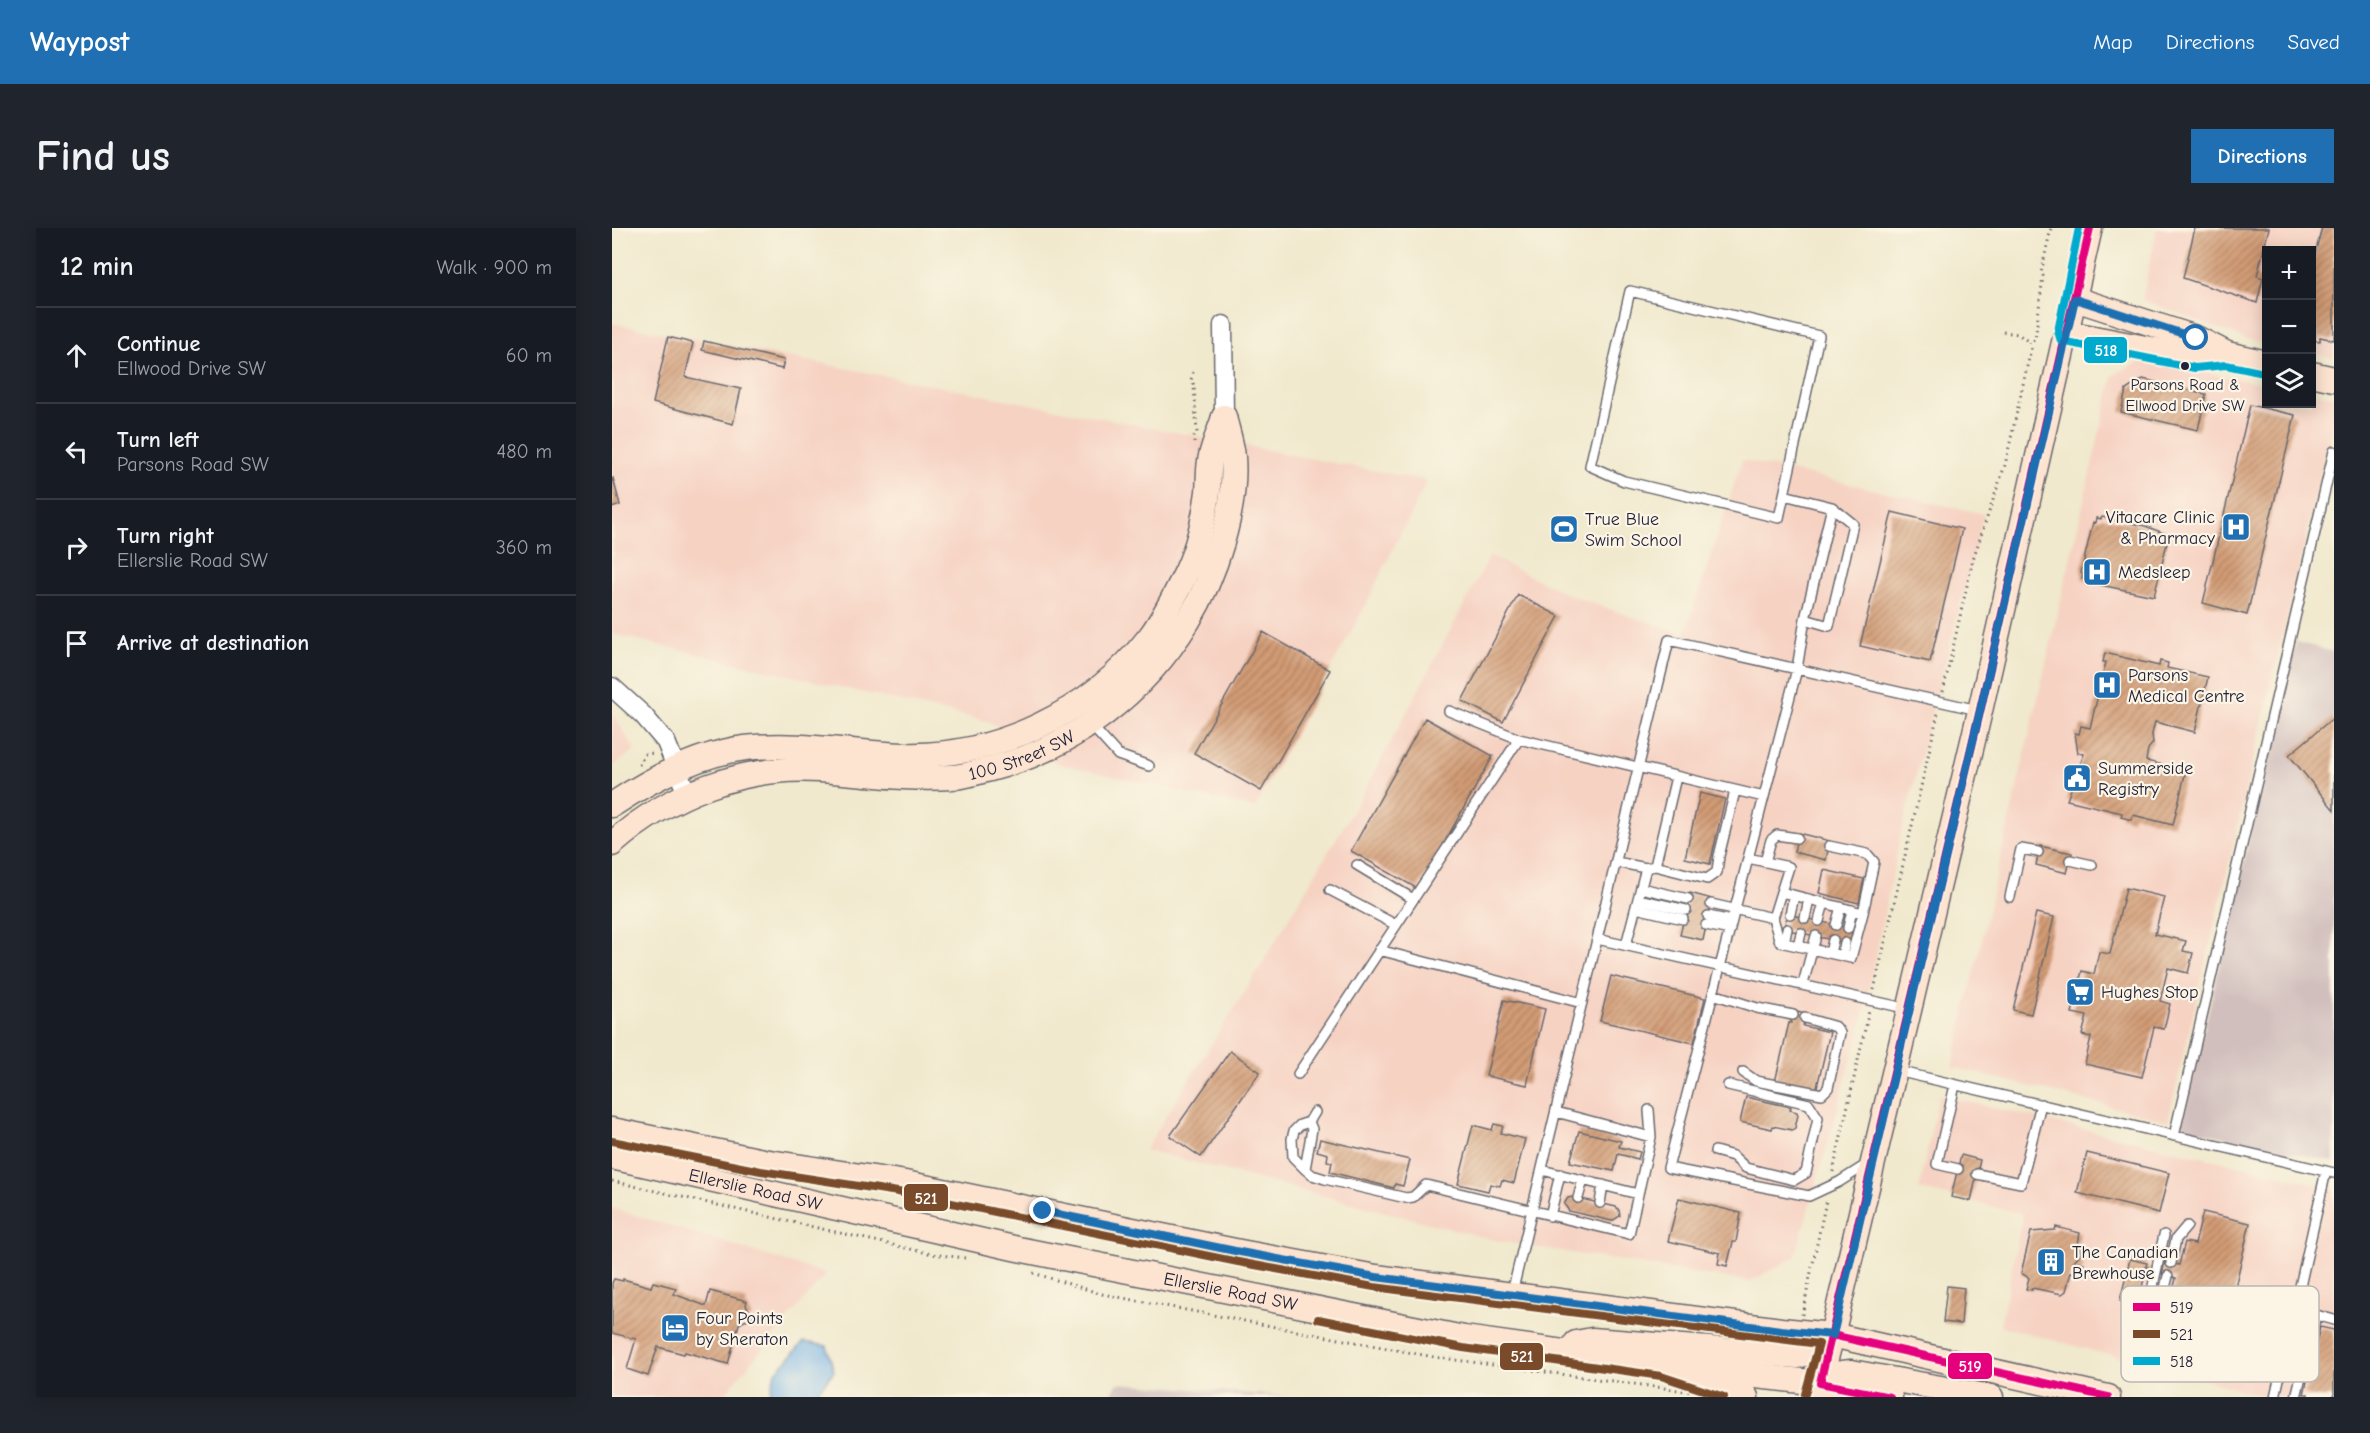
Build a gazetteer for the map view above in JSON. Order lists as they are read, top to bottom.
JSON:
{
  "streets": {
    "main road": ["100 Street SW", "Ellerslie Road SW"]
  },
  "places": {
    "other": ["Parsons Road & Ellwood Drive SW"],
    "hospital": ["Vitacare Clinic & Pharmacy", "Medsleep", "Parsons Medical Centre"],
    "sports": ["True Blue Swim School"],
    "public building": ["Summerside Registry"],
    "supermarket": ["Hughes Stop"],
    "building": ["The Canadian Brewhouse"],
    "hotel": ["Four Points by Sheraton"]
  },
  "lines": ["transit line 519", "transit line 518", "transit line 521"],
  "legend": ["519", "521", "518"],
  "page": {
    "header": "Waypost",
    "nav": ["Map", "Directions", "Saved"],
    "buttons": "Directions",
    "title": "Find us",
    "heading": ["12 min", "Walk · 900 m"],
    "map_buttons": ["+", "−"],
    "list": [
      ["Continue", "Ellwood Drive SW", "60 m"],
      ["Turn left", "Parsons Road SW", "480 m"],
      ["Turn right", "Ellerslie Road SW", "360 m"],
      "Arrive at destination"
    ]
  }
}
